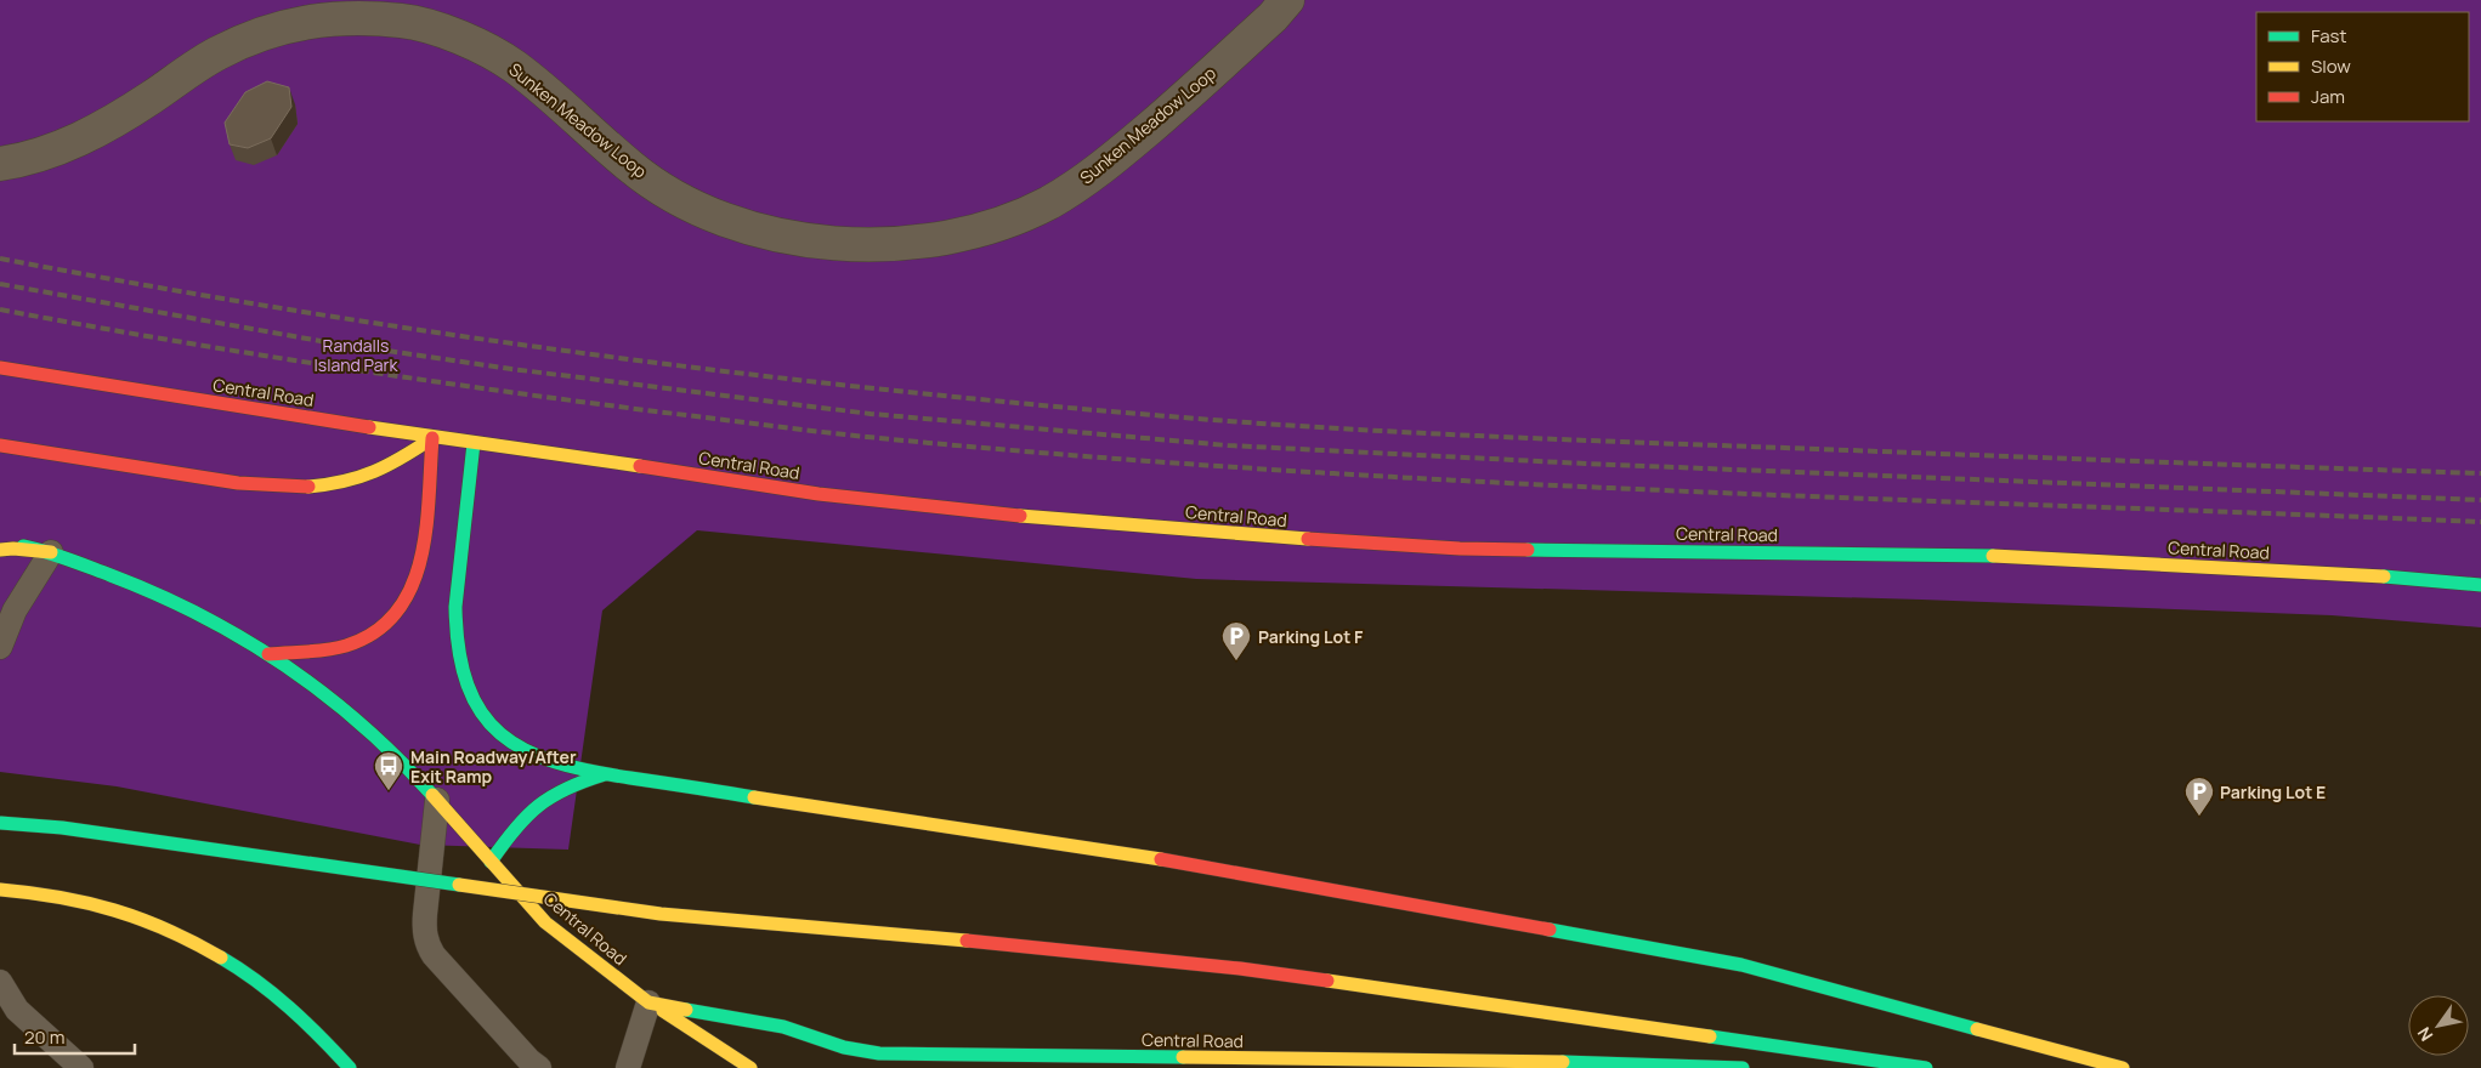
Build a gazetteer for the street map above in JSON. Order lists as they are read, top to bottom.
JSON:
{
  "streets": {
    "main road": ["Central Road"],
    "street": ["Sunken Meadow Loop"]
  },
  "parks": ["Randalls Island Park"],
  "places": {
    "parking": ["Parking Lot F", "Parking Lot E"],
    "bus stop": ["Main Roadway/After Exit Ramp"]
  },
  "legend": ["Fast", "Slow", "Jam"],
  "scale_bar": "20 m",
  "north": "bottom left"
}
